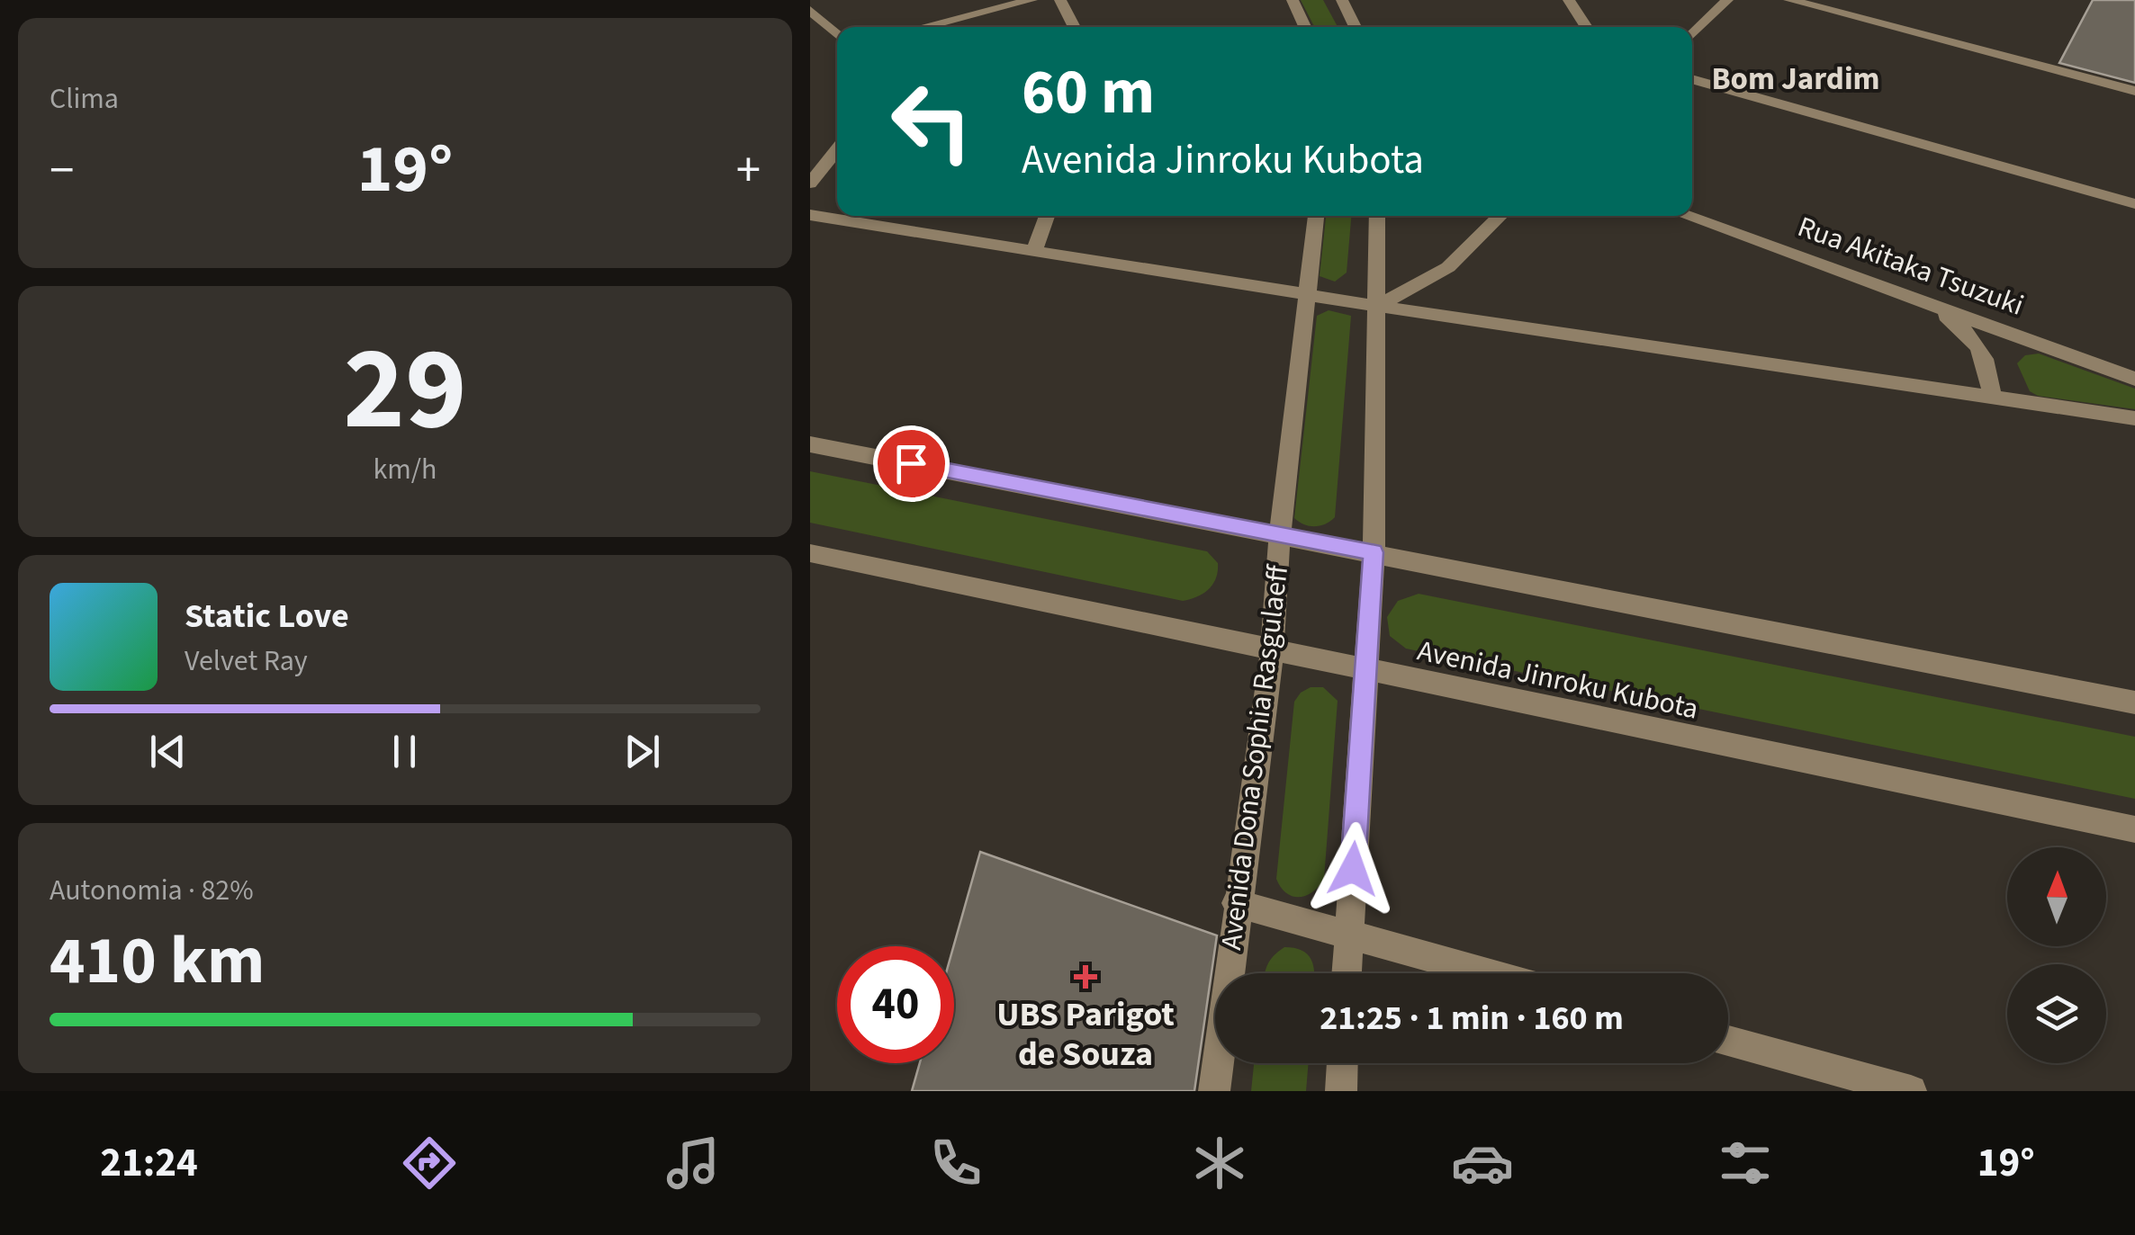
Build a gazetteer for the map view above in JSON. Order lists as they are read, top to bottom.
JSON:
{
  "streets": {
    "street": ["Rua Akitaka Tsuzuki", "Avenida Jinroku Kubota", "Avenida Dona Sophia Rasgulaeff"]
  },
  "crossings": [
    ["Avenida Jinroku Kubota", "Avenida Dona Sophia Rasgulaeff"]
  ],
  "districts": ["Bom Jardim"],
  "places": {
    "health": ["UBS Parigot de Souza"]
  },
  "north": "top",
  "page": {
    "tile": [
      "Clima",
      ["29", "km/h"],
      ["Autonomia · 82%", "410 km"]
    ],
    "turn": ["60 m", "Avenida Jinroku Kubota"],
    "heat": ["−", "19°", "+"],
    "song": ["Static Love", "Velvet Ray"],
    "limit": "40",
    "trip": "21:25 · 1 min · 160 m",
    "tabs": ["21:24", "19°"]
  }
}
